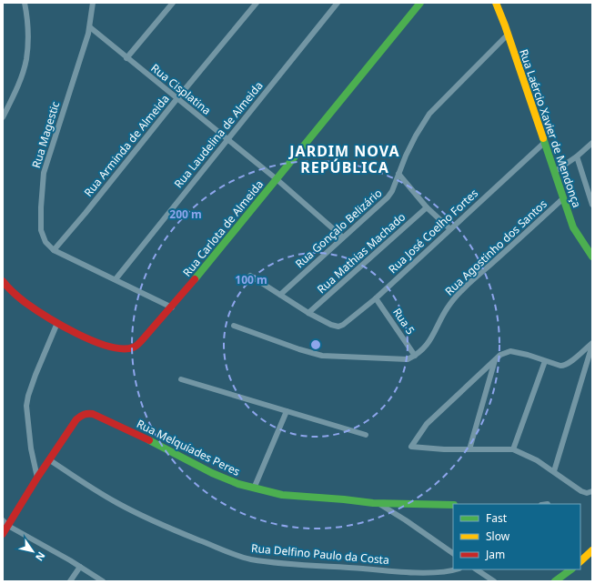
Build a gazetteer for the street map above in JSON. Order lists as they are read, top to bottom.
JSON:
{
  "streets": {
    "street": [
      "Rua Cisplatina",
      "Rua Laércio Xavier de Mendonça",
      "Rua Magestic",
      "Rua Laudelina de Almeida",
      "Rua Arminda de Almeida",
      "Rua Carlota de Almeida",
      "Rua Gonçalo Belizário",
      "Rua José Coelho Fortes",
      "Rua Agostinho dos Santos",
      "Rua Mathias Machado",
      "Rua 5",
      "Rua Melquíades Peres",
      "Rua Delfino Paulo da Costa"
    ]
  },
  "crossings": [
    ["Rua Cisplatina", "Rua Magestic"],
    ["Rua Cisplatina", "Rua Laudelina de Almeida"],
    ["Rua Cisplatina", "Rua Arminda de Almeida"],
    ["Rua Cisplatina", "Rua Carlota de Almeida"],
    ["Rua Cisplatina", "Rua Gonçalo Belizário"],
    ["Rua Laércio Xavier de Mendonça", "Rua Gonçalo Belizário"],
    ["Rua Laércio Xavier de Mendonça", "Rua José Coelho Fortes"],
    ["Rua Laércio Xavier de Mendonça", "Rua Agostinho dos Santos"],
    ["Rua Magestic", "Rua Arminda de Almeida"],
    ["Rua José Coelho Fortes", "Rua Mathias Machado"],
    ["Rua José Coelho Fortes", "Rua 5"],
    ["Rua Agostinho dos Santos", "Rua 5"],
    ["Rua Melquíades Peres", "Rua Delfino Paulo da Costa"]
  ],
  "districts": ["JARDIM NOVA REPÚBLICA"],
  "legend": ["Fast", "Slow", "Jam"],
  "north": "bottom right",
  "rings": ["200 m", "100 m"]
}
